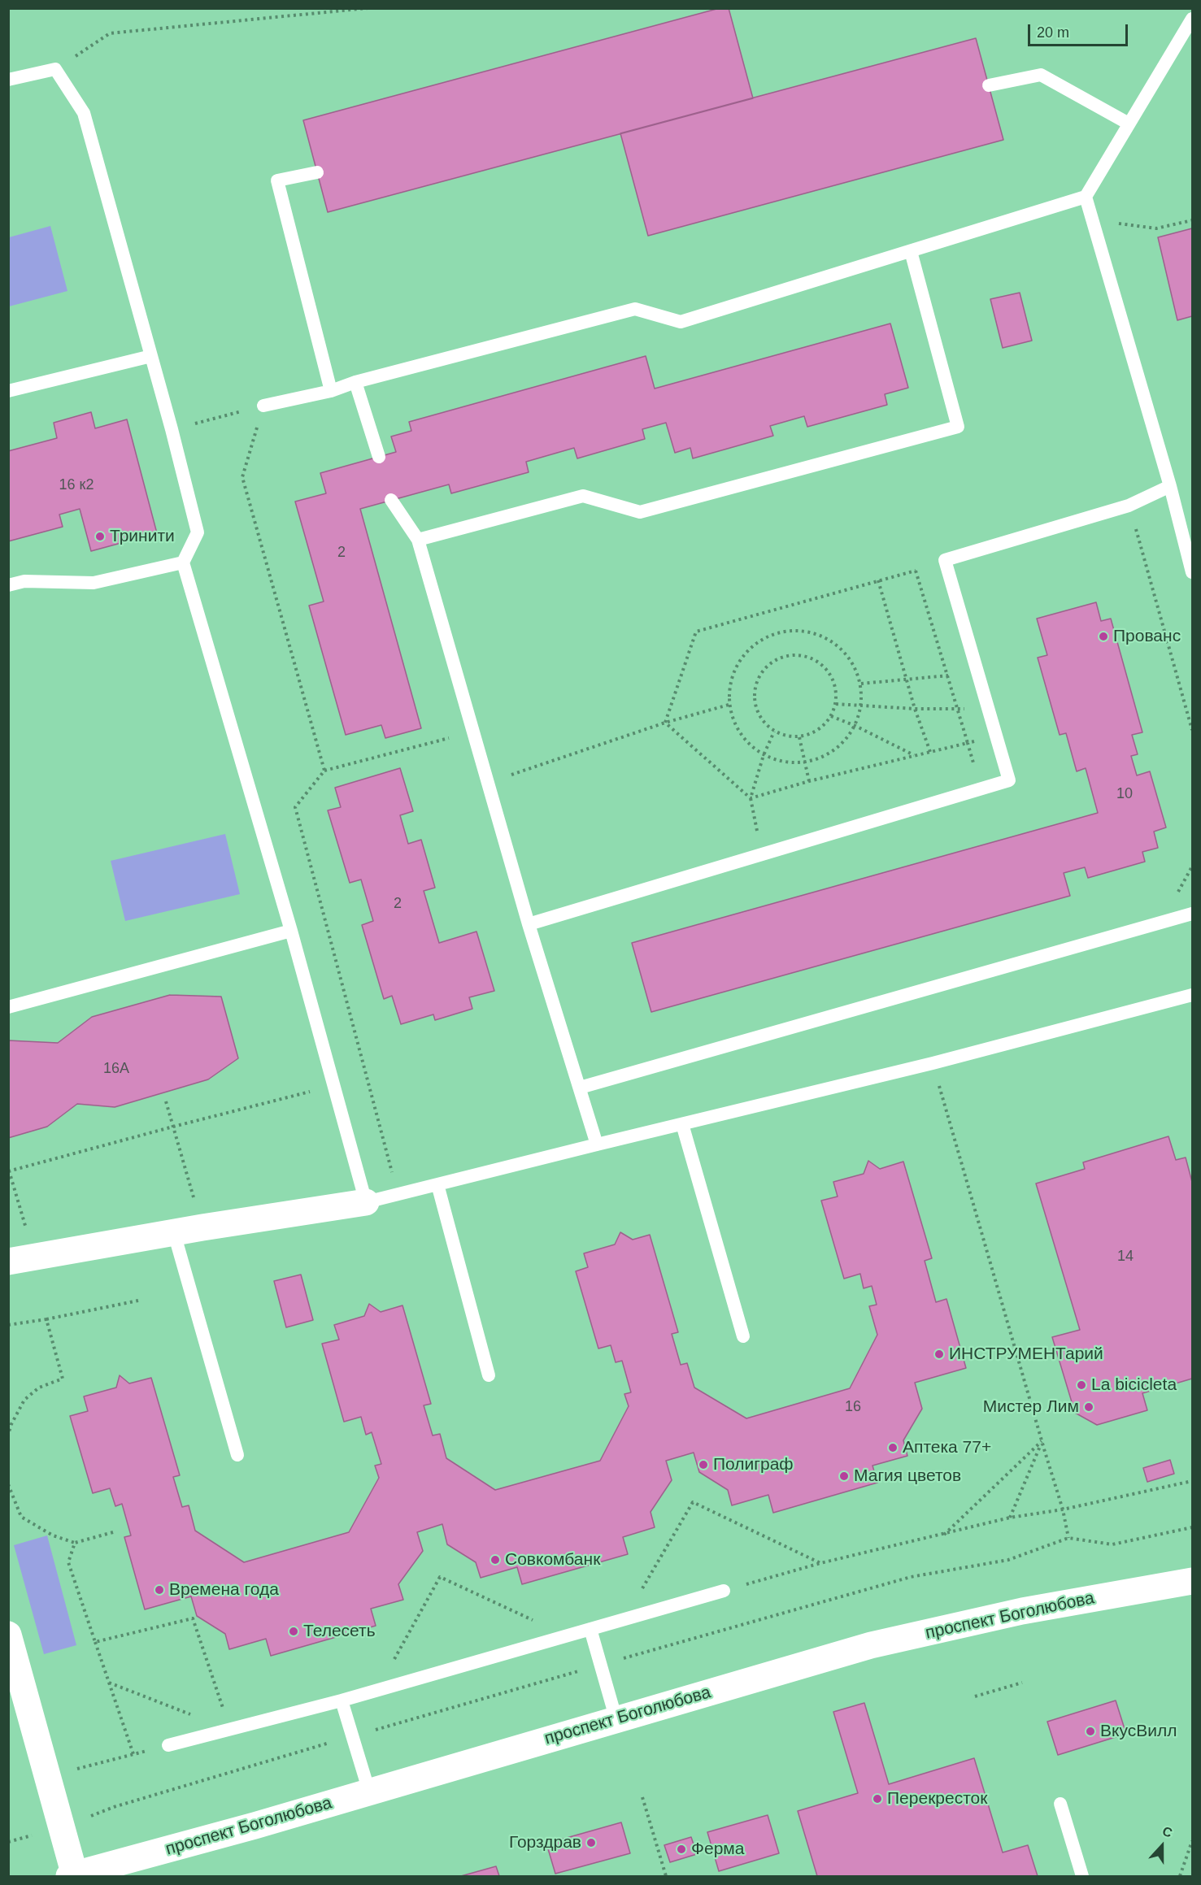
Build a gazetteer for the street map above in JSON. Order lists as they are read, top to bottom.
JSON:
{
  "streets": {
    "main road": ["проспект Боголюбова"]
  },
  "places": [
    "Тринити",
    "Прованс",
    "ИНСТРУМЕНТарий",
    "La bicicleta",
    "Мистер Лим",
    "Аптека 77+",
    "Полиграф",
    "Магия цветов",
    "Совкомбанк",
    "Времена года",
    "Телесеть",
    "ВкусВилл",
    "Перекресток",
    "Горздрав",
    "Ферма"
  ],
  "house_numbers": [
    "16 к2",
    "2",
    "10",
    "2",
    "16А",
    "14",
    "16"
  ],
  "scale_bar": "20 m",
  "north": "top"
}
